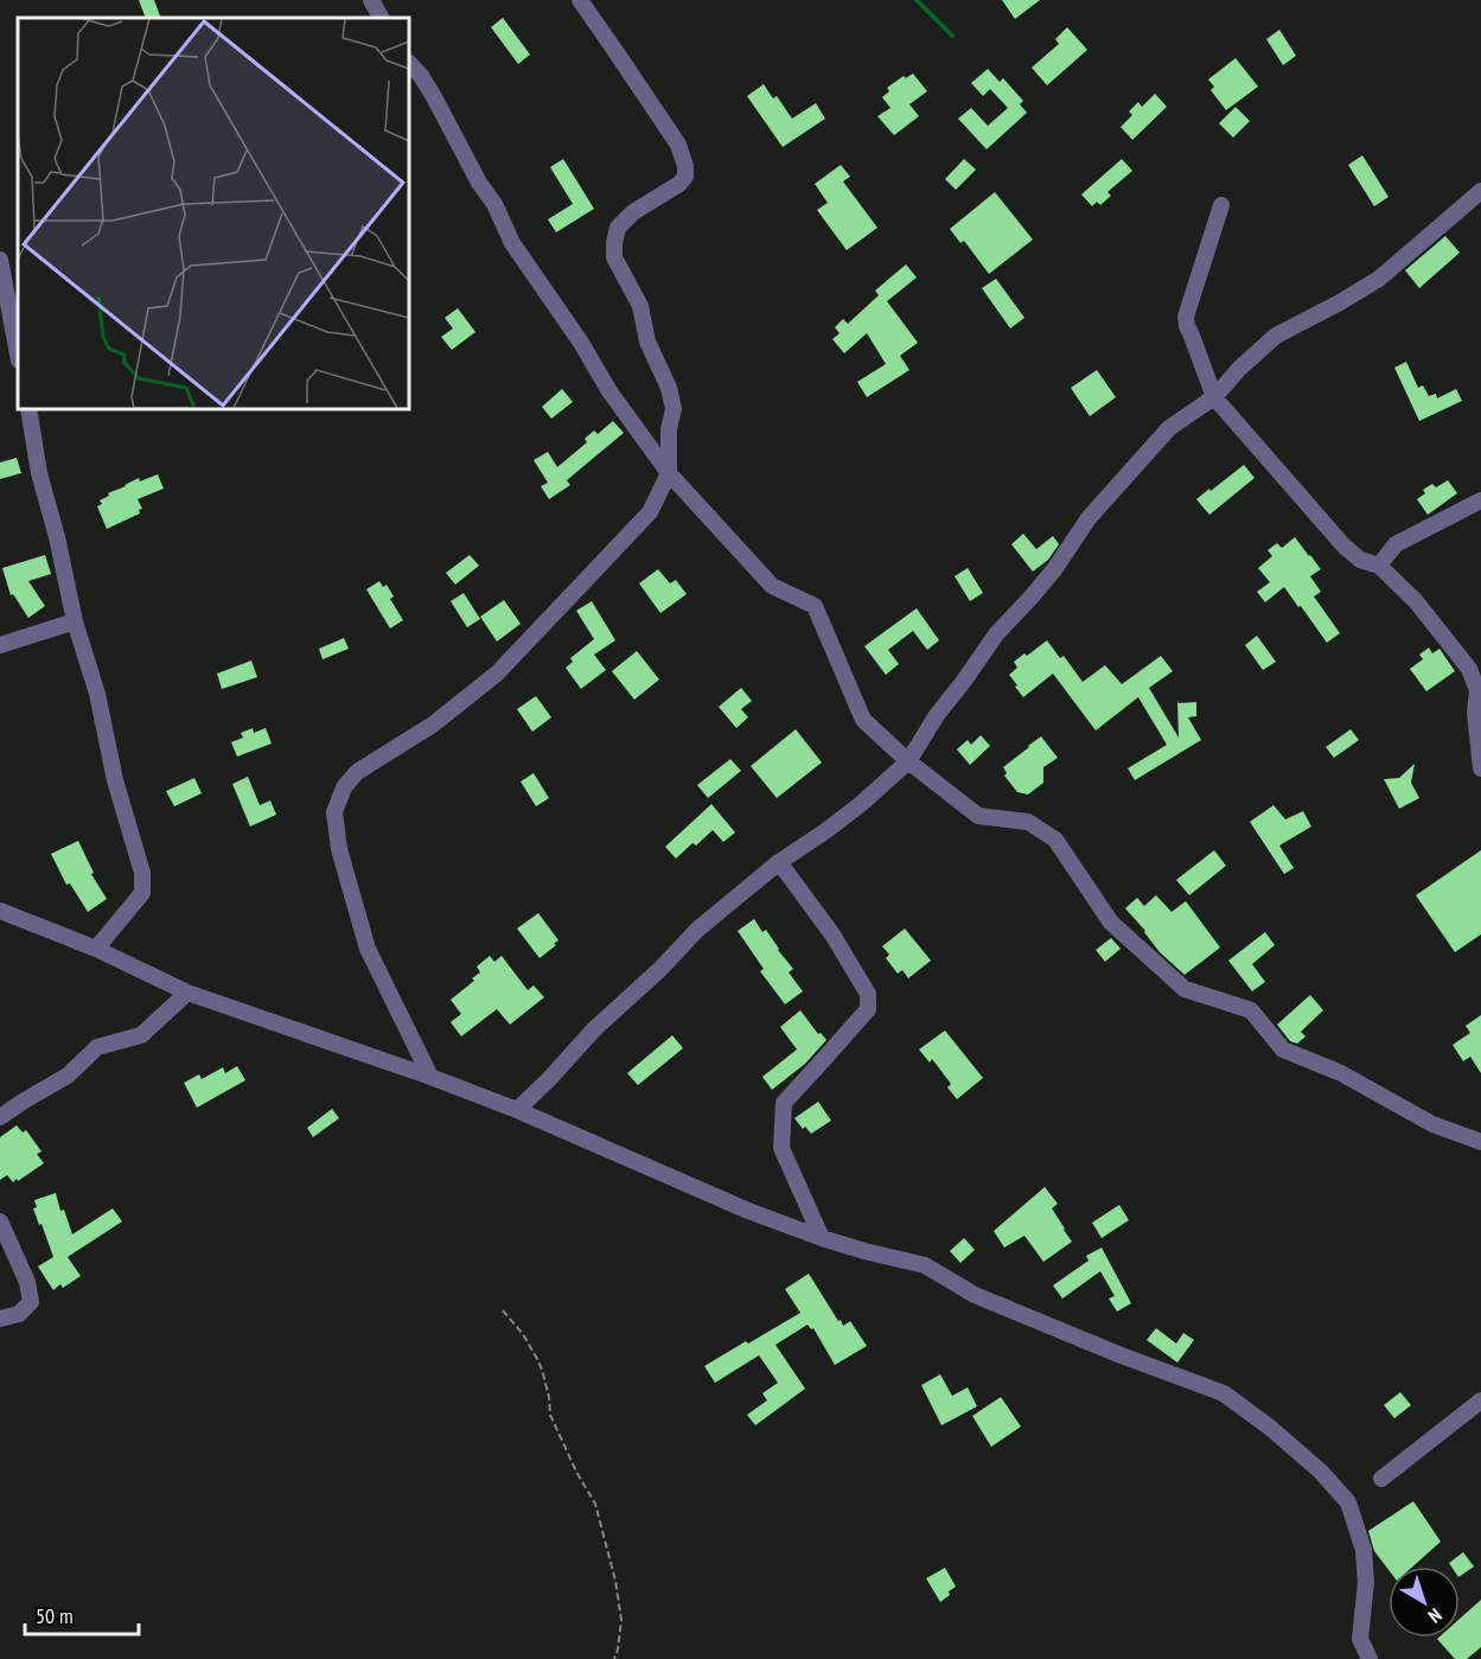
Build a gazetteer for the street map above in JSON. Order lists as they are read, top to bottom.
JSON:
{
  "scale_bar": "50 m",
  "north": "bottom right"
}
